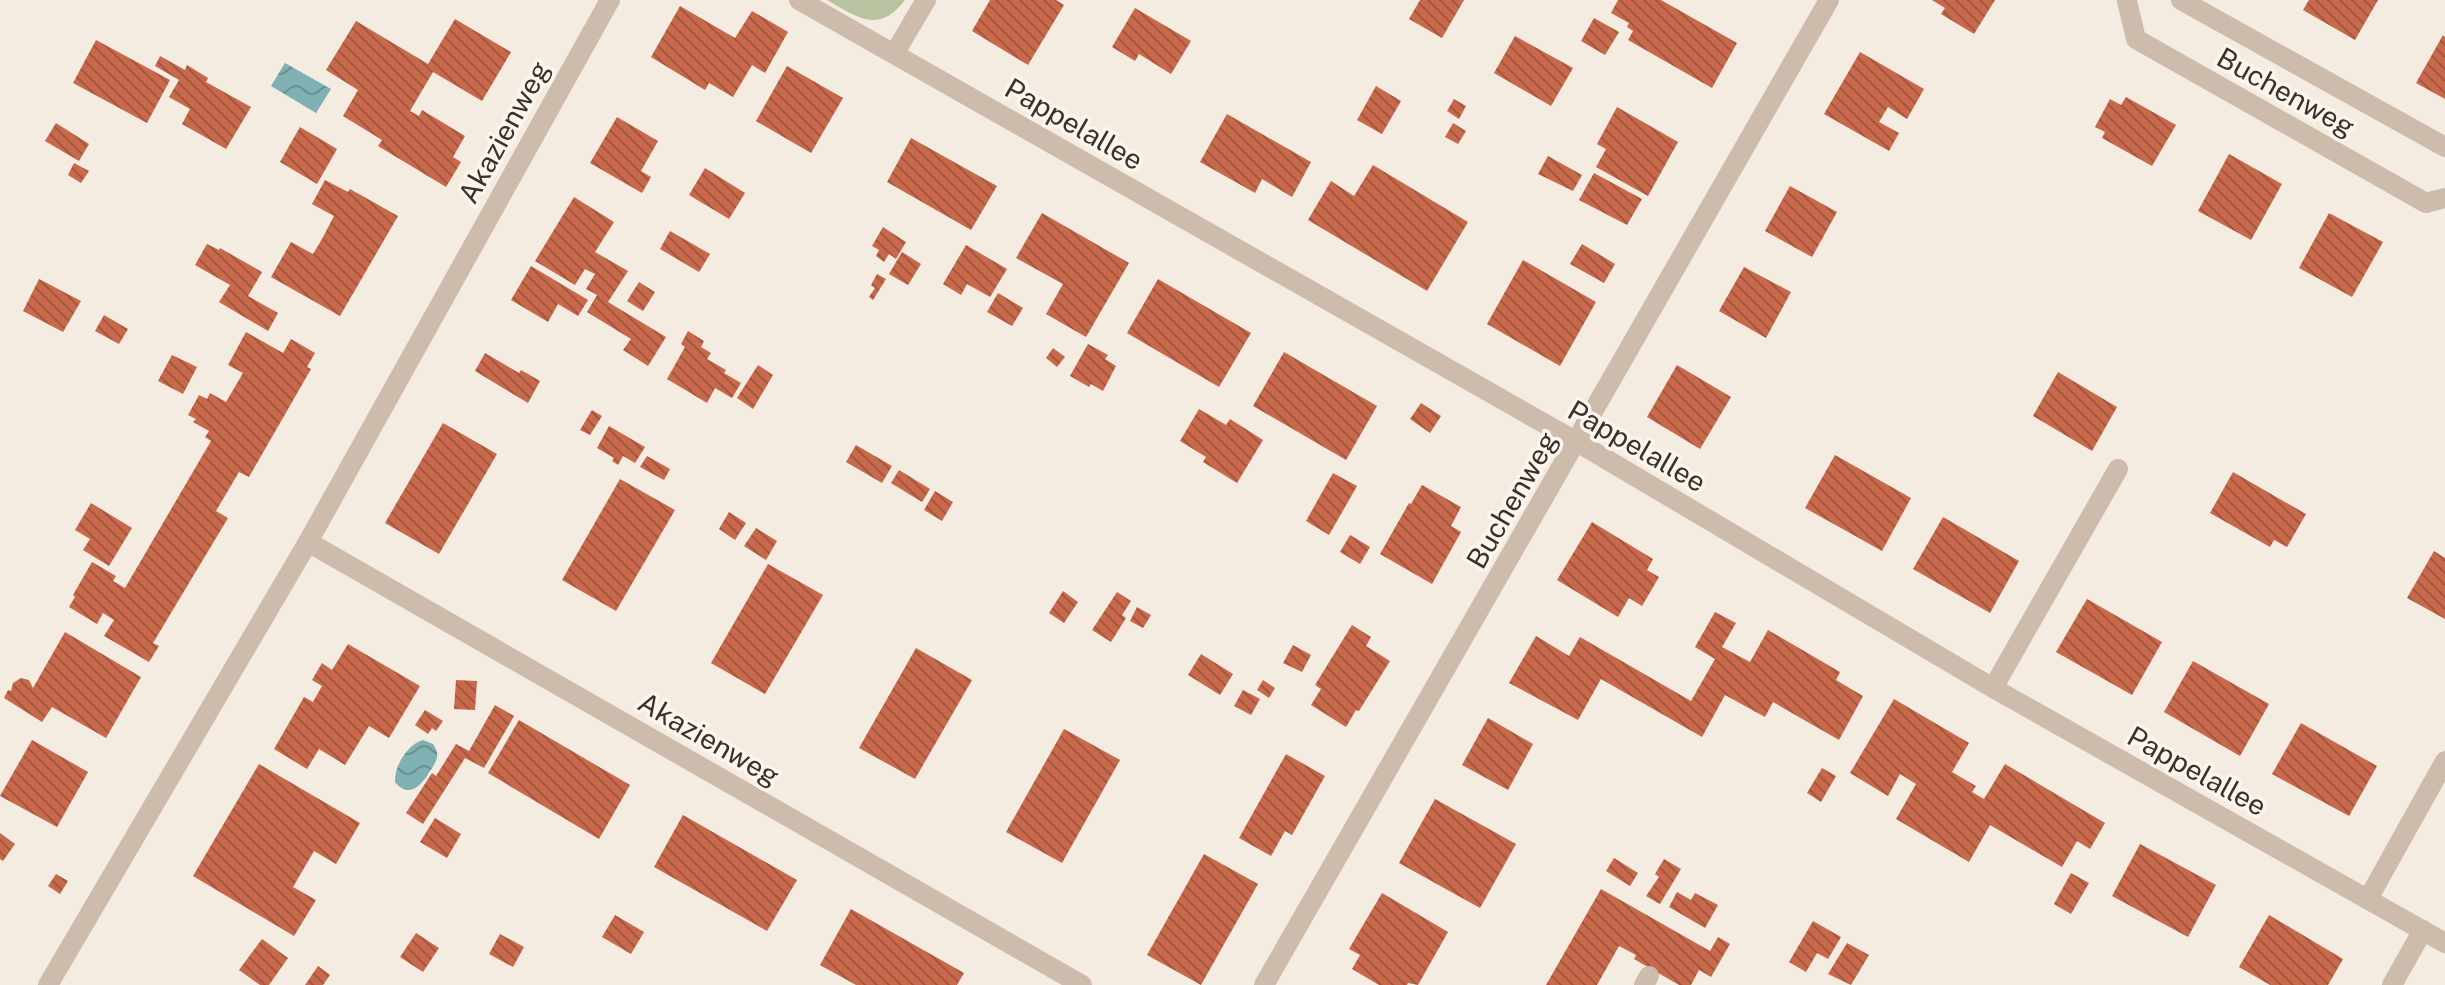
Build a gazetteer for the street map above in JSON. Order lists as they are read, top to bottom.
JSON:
{
  "streets": {
    "street": ["Buchenweg", "Pappelallee", "Akazienweg"]
  },
  "crossings": [
    ["Buchenweg", "Pappelallee"]
  ]
}
